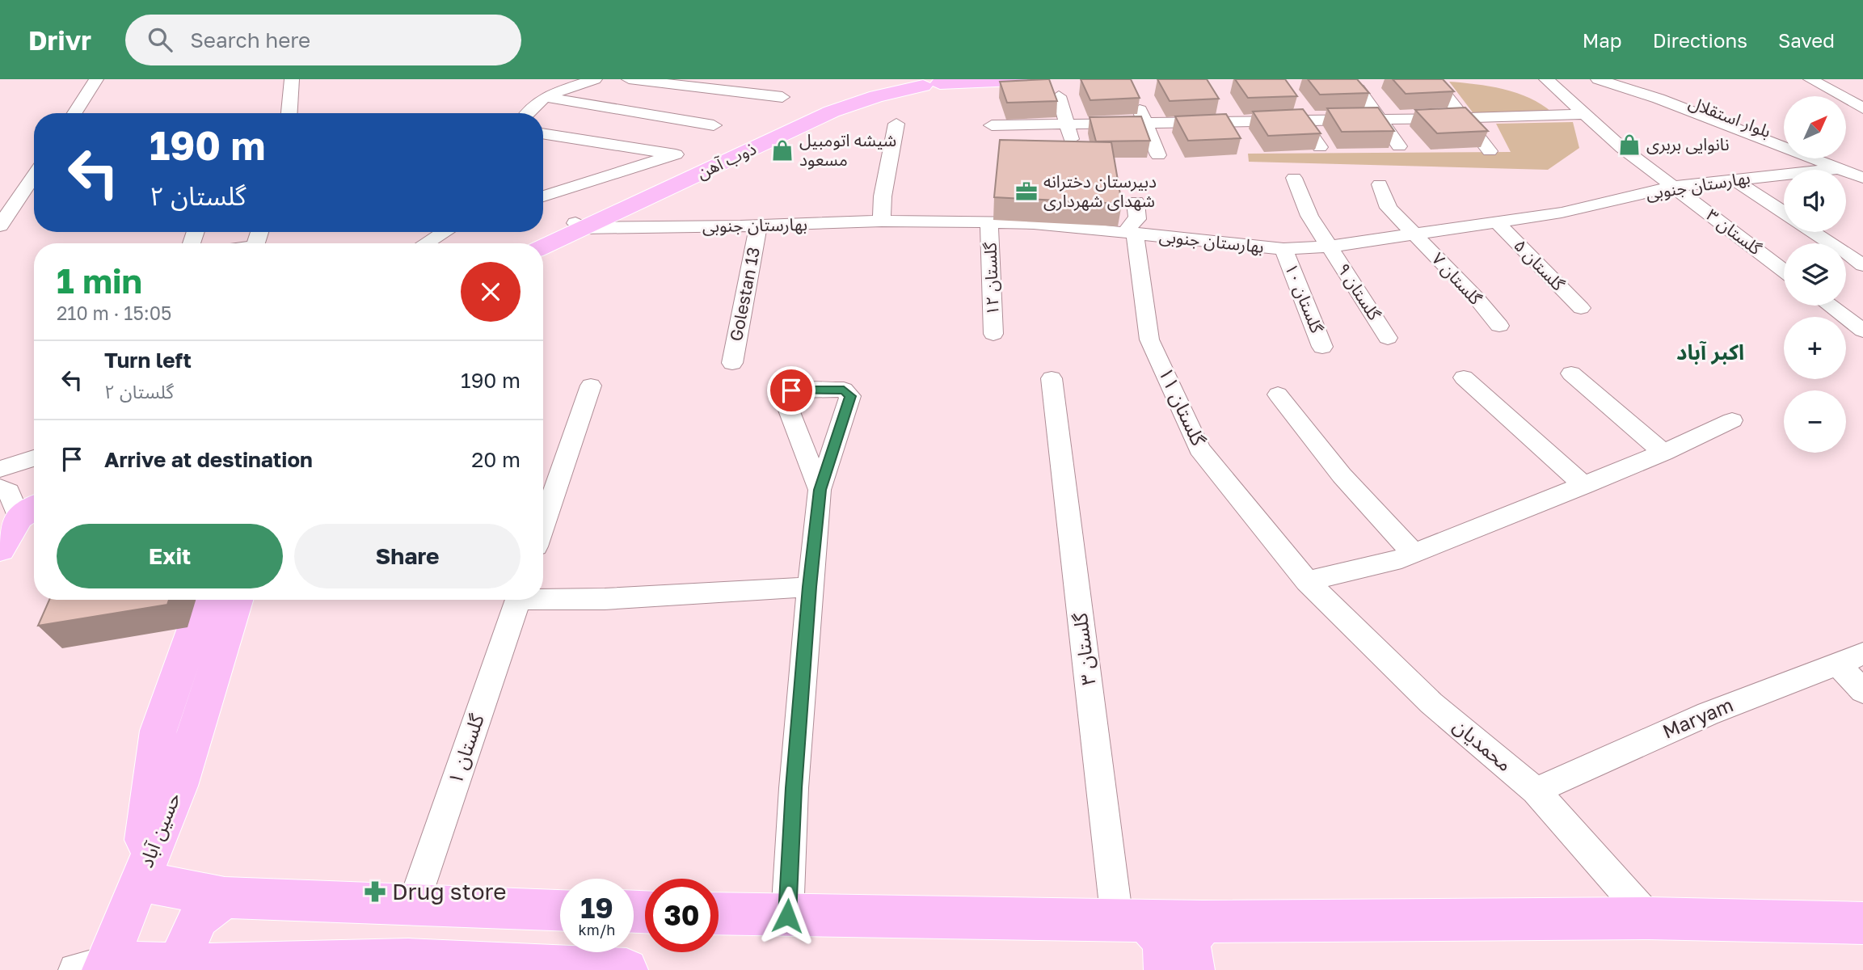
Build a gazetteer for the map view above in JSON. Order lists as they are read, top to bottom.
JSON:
{
  "streets": {
    "main road": ["ذوب آهن", "حسین آباد"],
    "street": [
      "بلوار استقلال",
      "بهارستان جنوبی",
      "گلستان ۳",
      "گلستان ۵",
      "گلستان ۱۲",
      "گلستان ۷",
      "گلستان ۹",
      "Golestan 13",
      "گلستان ۱۰",
      "گلستان ۱۱",
      "Maryam",
      "محمدیان",
      "گلستان ۱"
    ]
  },
  "crossings": [
    ["بلوار استقلال", "بهارستان جنوبی"],
    ["ذوب آهن", "بهارستان جنوبی"],
    ["بهارستان جنوبی", "گلستان ۳"],
    ["بهارستان جنوبی", "گلستان ۵"],
    ["بهارستان جنوبی", "گلستان ۱۲"],
    ["بهارستان جنوبی", "گلستان ۷"],
    ["بهارستان جنوبی", "گلستان ۹"],
    ["بهارستان جنوبی", "Golestan 13"],
    ["بهارستان جنوبی", "گلستان ۱۰"],
    ["بهارستان جنوبی", "گلستان ۱۱"],
    ["گلستان ۱۱", "محمدیان"],
    ["Maryam", "محمدیان"]
  ],
  "districts": ["اکبر آباد"],
  "places": {
    "shop": ["نانوایی بربری", "شیشه اتومبیل مسعود"],
    "office": ["دبیرستان دخترانه شهدای شهرداری"],
    "pharmacy": ["Drug store"]
  },
  "north": "top right",
  "page": {
    "header": "Drivr",
    "search": "Search here",
    "nav": ["Map", "Directions", "Saved"],
    "map_buttons": ["+", "−"],
    "turn": ["190 m", "گلستان ۲"],
    "heading": ["1 min", "210 m · 15:05"],
    "list": [
      {
        "name": "Turn left",
        "note": "گلستان ۲",
        "value": "190 m"
      },
      {
        "name": "Arrive at destination",
        "value": "20 m"
      }
    ],
    "buttons": ["Exit", "Share"],
    "speed": "19 km/h",
    "limit": "30"
  }
}
